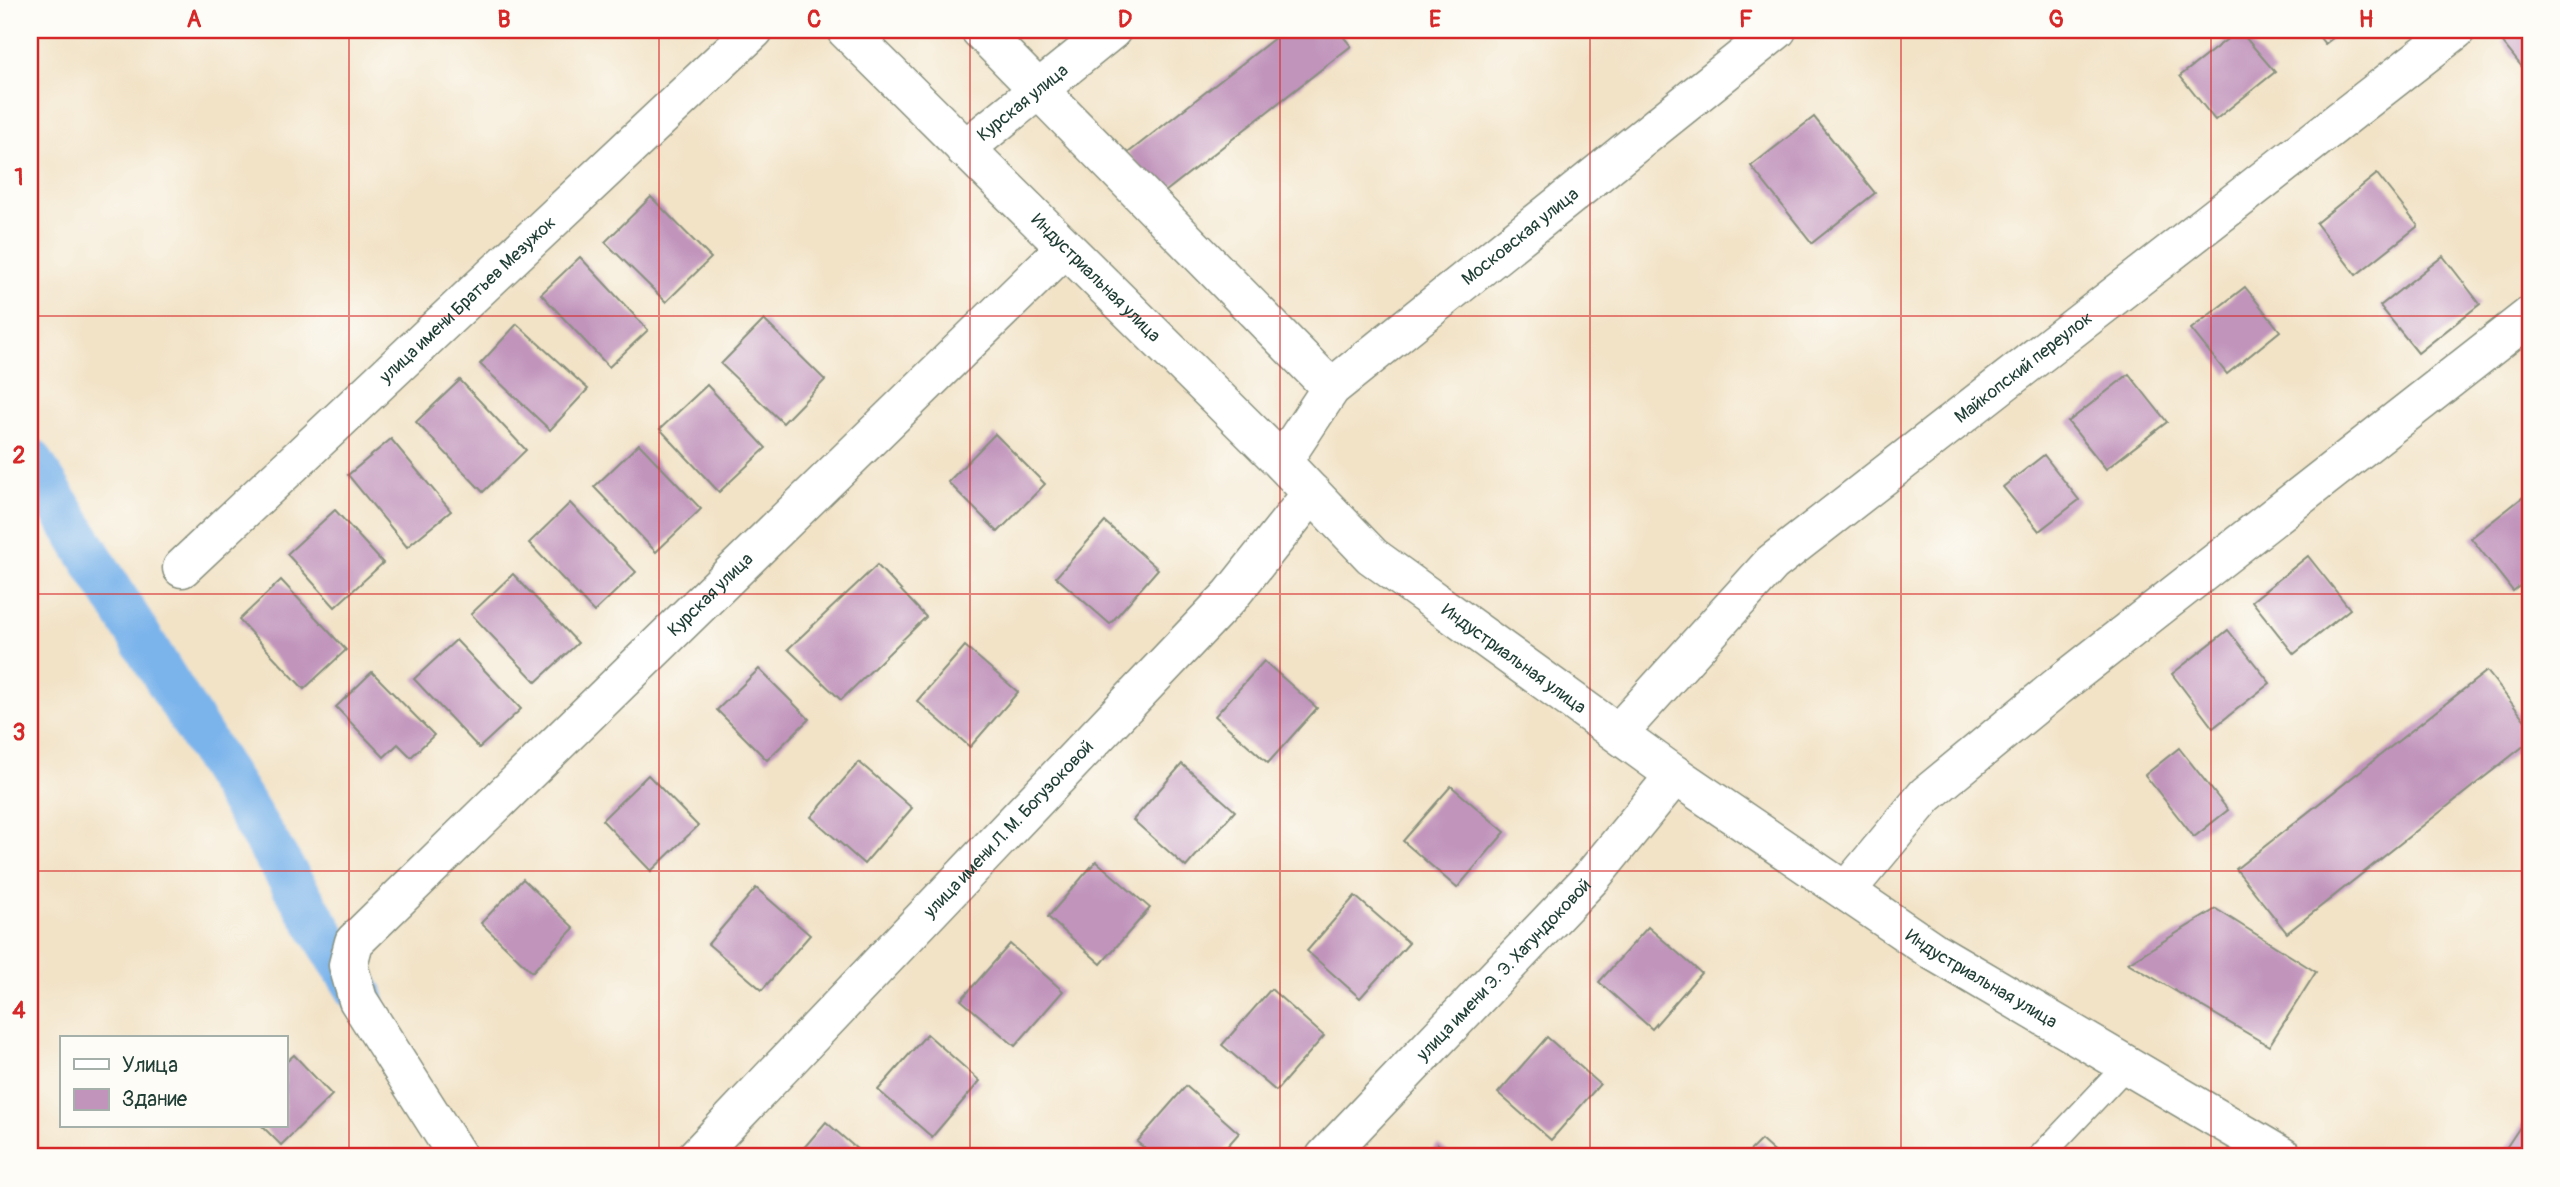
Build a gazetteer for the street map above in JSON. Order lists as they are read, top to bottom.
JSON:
{
  "streets": {
    "street": [
      "Курская улица",
      "Московская улица",
      "Индустриальная улица",
      "улица имени Братьев Мезужок",
      "Майкопский переулок",
      "улица имени Л. М. Богузоковой",
      "улица имени Э. Э. Хагундоковой"
    ]
  },
  "crossings": [
    ["Курская улица", "Индустриальная улица"],
    ["Московская улица", "Индустриальная улица"],
    ["Индустриальная улица", "Майкопский переулок"],
    ["Индустриальная улица", "улица имени Л. М. Богузоковой"],
    ["Индустриальная улица", "улица имени Э. Э. Хагундоковой"]
  ],
  "legend": ["Улица", "Здание"],
  "grid": {
    "columns": [
      "A",
      "B",
      "C",
      "D",
      "E",
      "F",
      "G",
      "H"
    ],
    "rows": [
      "1",
      "2",
      "3",
      "4"
    ]
  }
}
